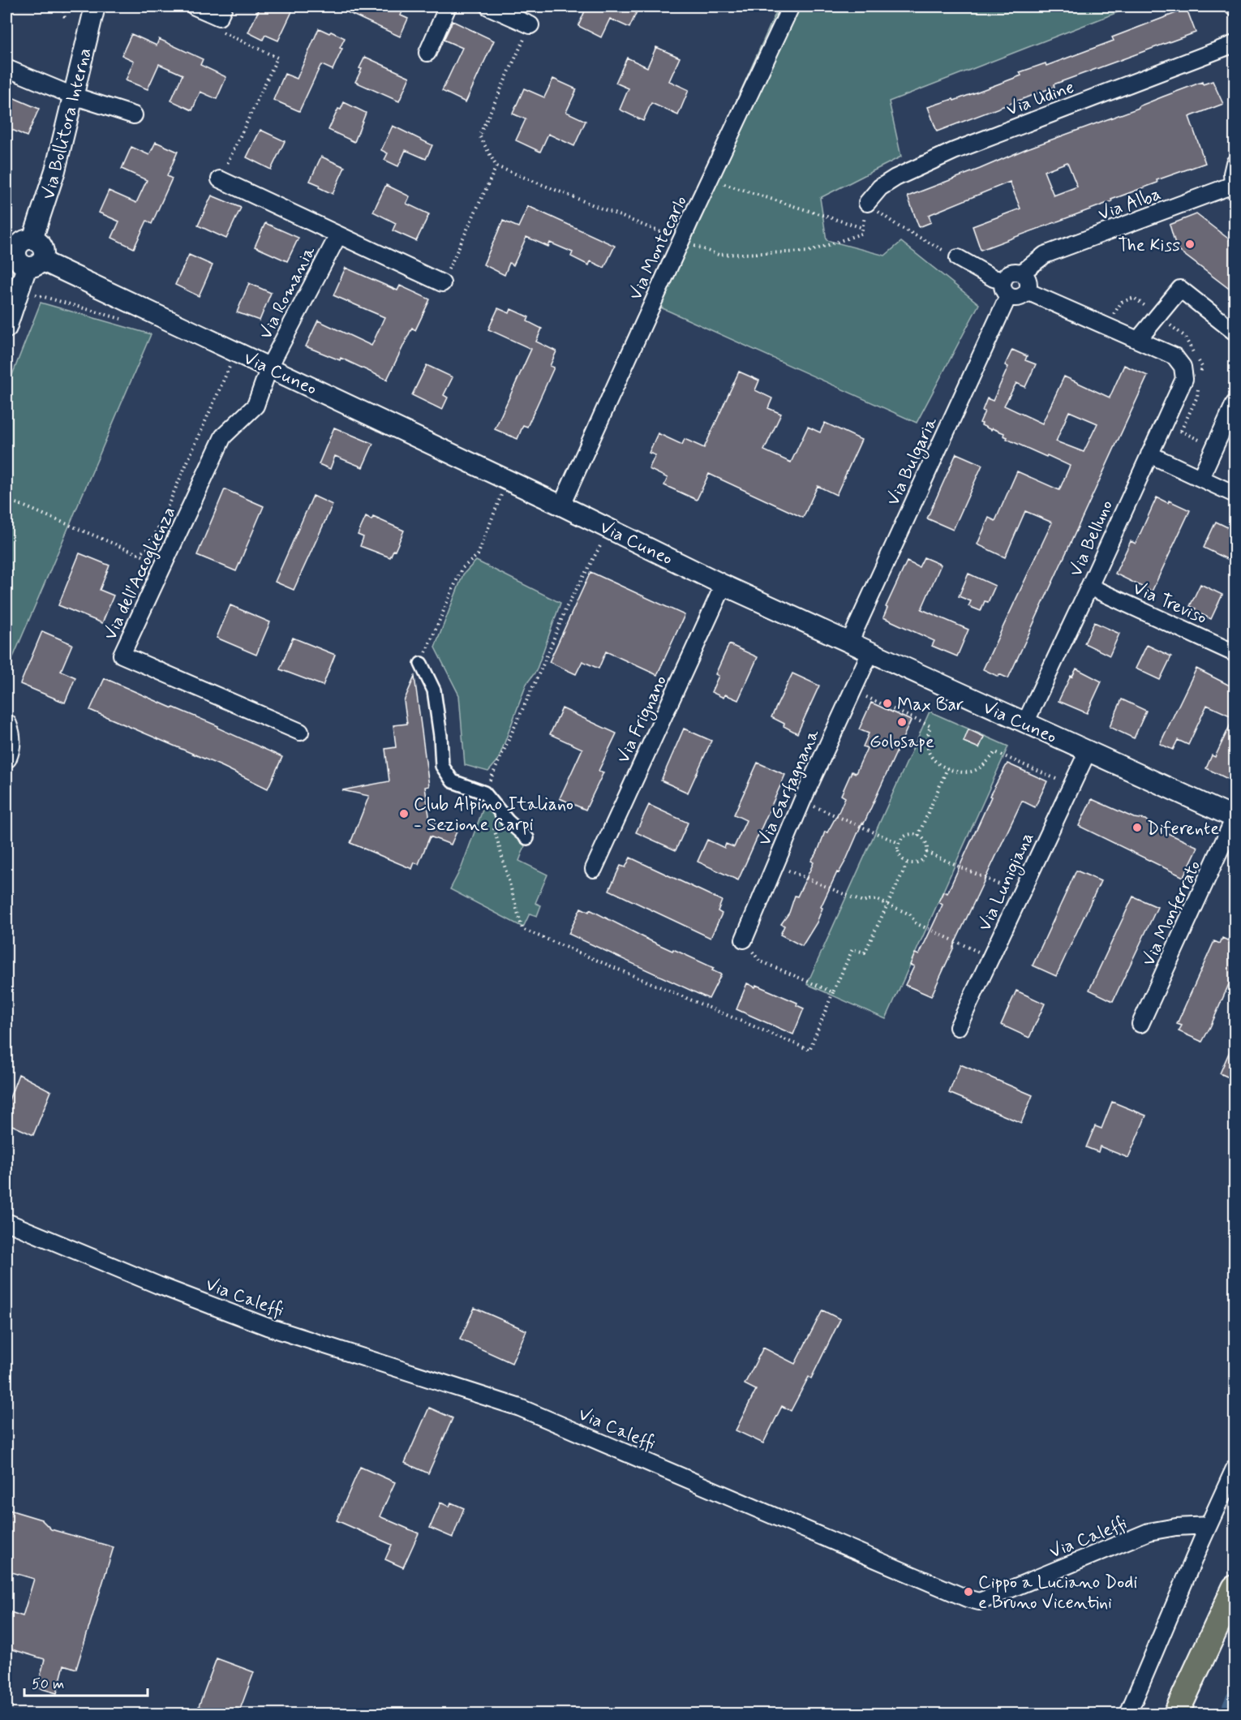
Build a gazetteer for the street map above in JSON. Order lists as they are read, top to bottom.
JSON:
{
  "streets": {
    "street": [
      "Via Udine",
      "Via Bollitora Interna",
      "Via Alba",
      "Via Montecarlo",
      "Via Romania",
      "Via Cuneo",
      "Via Bulgaria",
      "Via Belluno",
      "Via dell'Accoglienza",
      "Via Treviso",
      "Via Frignano",
      "Via Garfagnana",
      "Via Lunigiana",
      "Via Monferrato",
      "Via Caleffi"
    ]
  },
  "crossings": [
    ["Via Bollitora Interna", "Via Cuneo"],
    ["Via Alba", "Via Bulgaria"],
    ["Via Montecarlo", "Via Cuneo"],
    ["Via Romania", "Via Cuneo"],
    ["Via Romania", "Via dell'Accoglienza"],
    ["Via Cuneo", "Via Bulgaria"],
    ["Via Cuneo", "Via Belluno"],
    ["Via Cuneo", "Via dell'Accoglienza"],
    ["Via Cuneo", "Via Frignano"],
    ["Via Cuneo", "Via Garfagnana"],
    ["Via Cuneo", "Via Lunigiana"],
    ["Via Cuneo", "Via Monferrato"],
    ["Via Belluno", "Via Treviso"]
  ],
  "places": [
    "The Kiss",
    "Max Bar",
    "Golosape",
    "Club Alpino Italiano - Sezione Carpi",
    "Diferente",
    "Cippo a Luciano Dodi e Bruno Vicentini"
  ],
  "scale_bar": "50 m"
}
